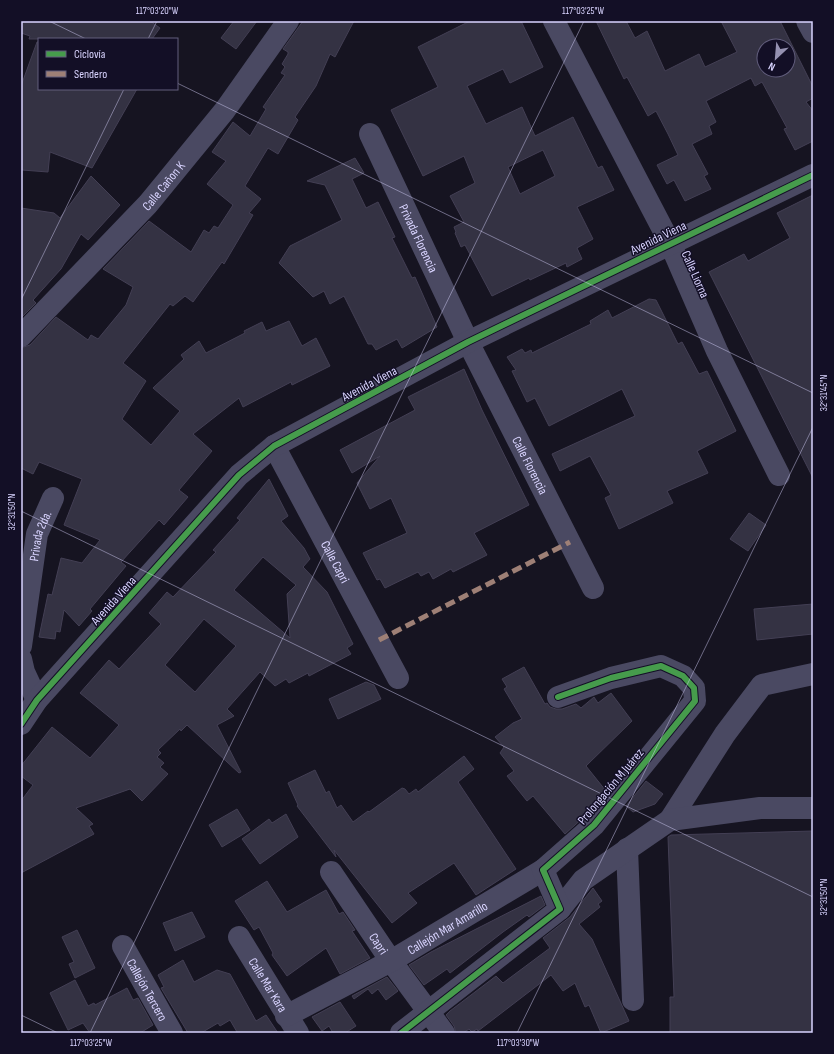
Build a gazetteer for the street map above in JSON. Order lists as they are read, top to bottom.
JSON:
{
  "streets": {
    "street": [
      "Calle Cañon K",
      "Avenida Viena",
      "Privada Florencia",
      "Calle Liorna",
      "Calle Florencia",
      "Privada 2da.",
      "Calle Capri",
      "Prolongación M Juárez",
      "Callejón Mar Amarillo",
      "Capri",
      "Calle Mar Kara",
      "Callejón Tercero"
    ]
  },
  "crossings": [
    ["Avenida Viena", "Privada Florencia"],
    ["Avenida Viena", "Calle Liorna"],
    ["Avenida Viena", "Calle Florencia"],
    ["Avenida Viena", "Calle Capri"],
    ["Privada Florencia", "Calle Florencia"],
    ["Prolongación M Juárez", "Callejón Mar Amarillo"],
    ["Callejón Mar Amarillo", "Capri"],
    ["Callejón Mar Amarillo", "Calle Mar Kara"]
  ],
  "legend": ["Ciclovía", "Sendero"],
  "north": "bottom left",
  "coordinates": [
    "117°03'20\"W",
    "117°03'25\"W",
    "32°31'45\"N",
    "32°31'50\"N",
    "117°03'30\"W"
  ]
}
